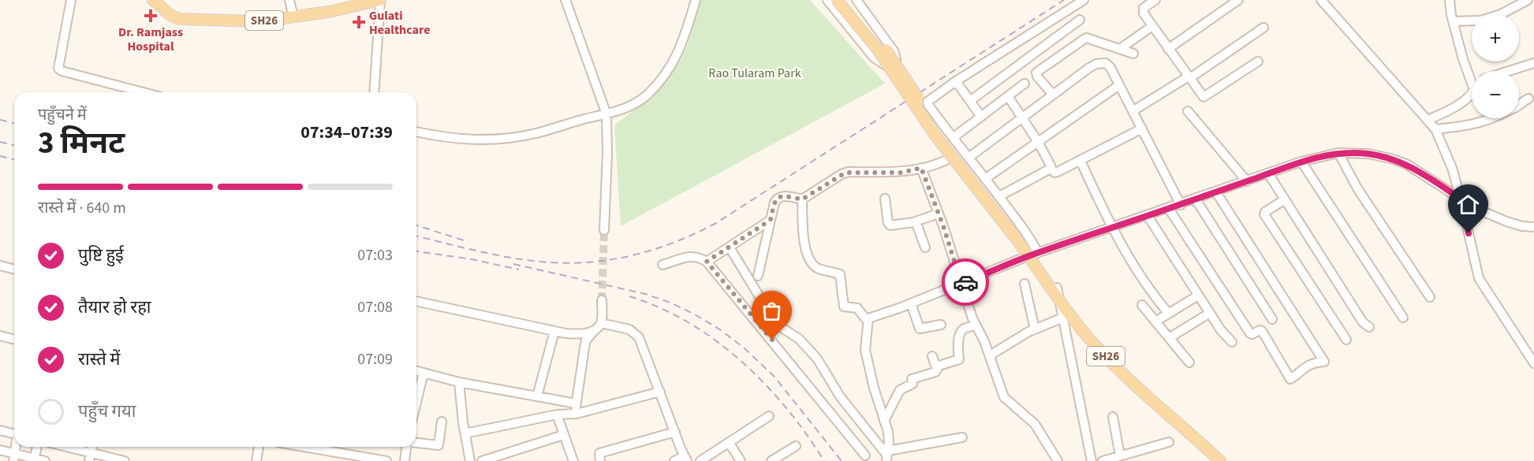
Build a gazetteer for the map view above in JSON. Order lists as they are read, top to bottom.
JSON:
{
  "streets": {
    "main road": ["SH26"]
  },
  "parks": ["Rao Tularam Park"],
  "places": {
    "health": ["Dr. Ramjass Hospital", "Gulati Healthcare"]
  },
  "page": {
    "map_buttons": ["+", "−"],
    "heading": ["3 मिनट", "पहुँचने में", "07:34–07:39"],
    "bar": "रास्ते में · 640 m",
    "list": [
      ["पुष्टि हुई", "07:03"],
      ["तैयार हो रहा", "07:08"],
      ["रास्ते में", "07:09"],
      "पहुँच गया"
    ]
  }
}
